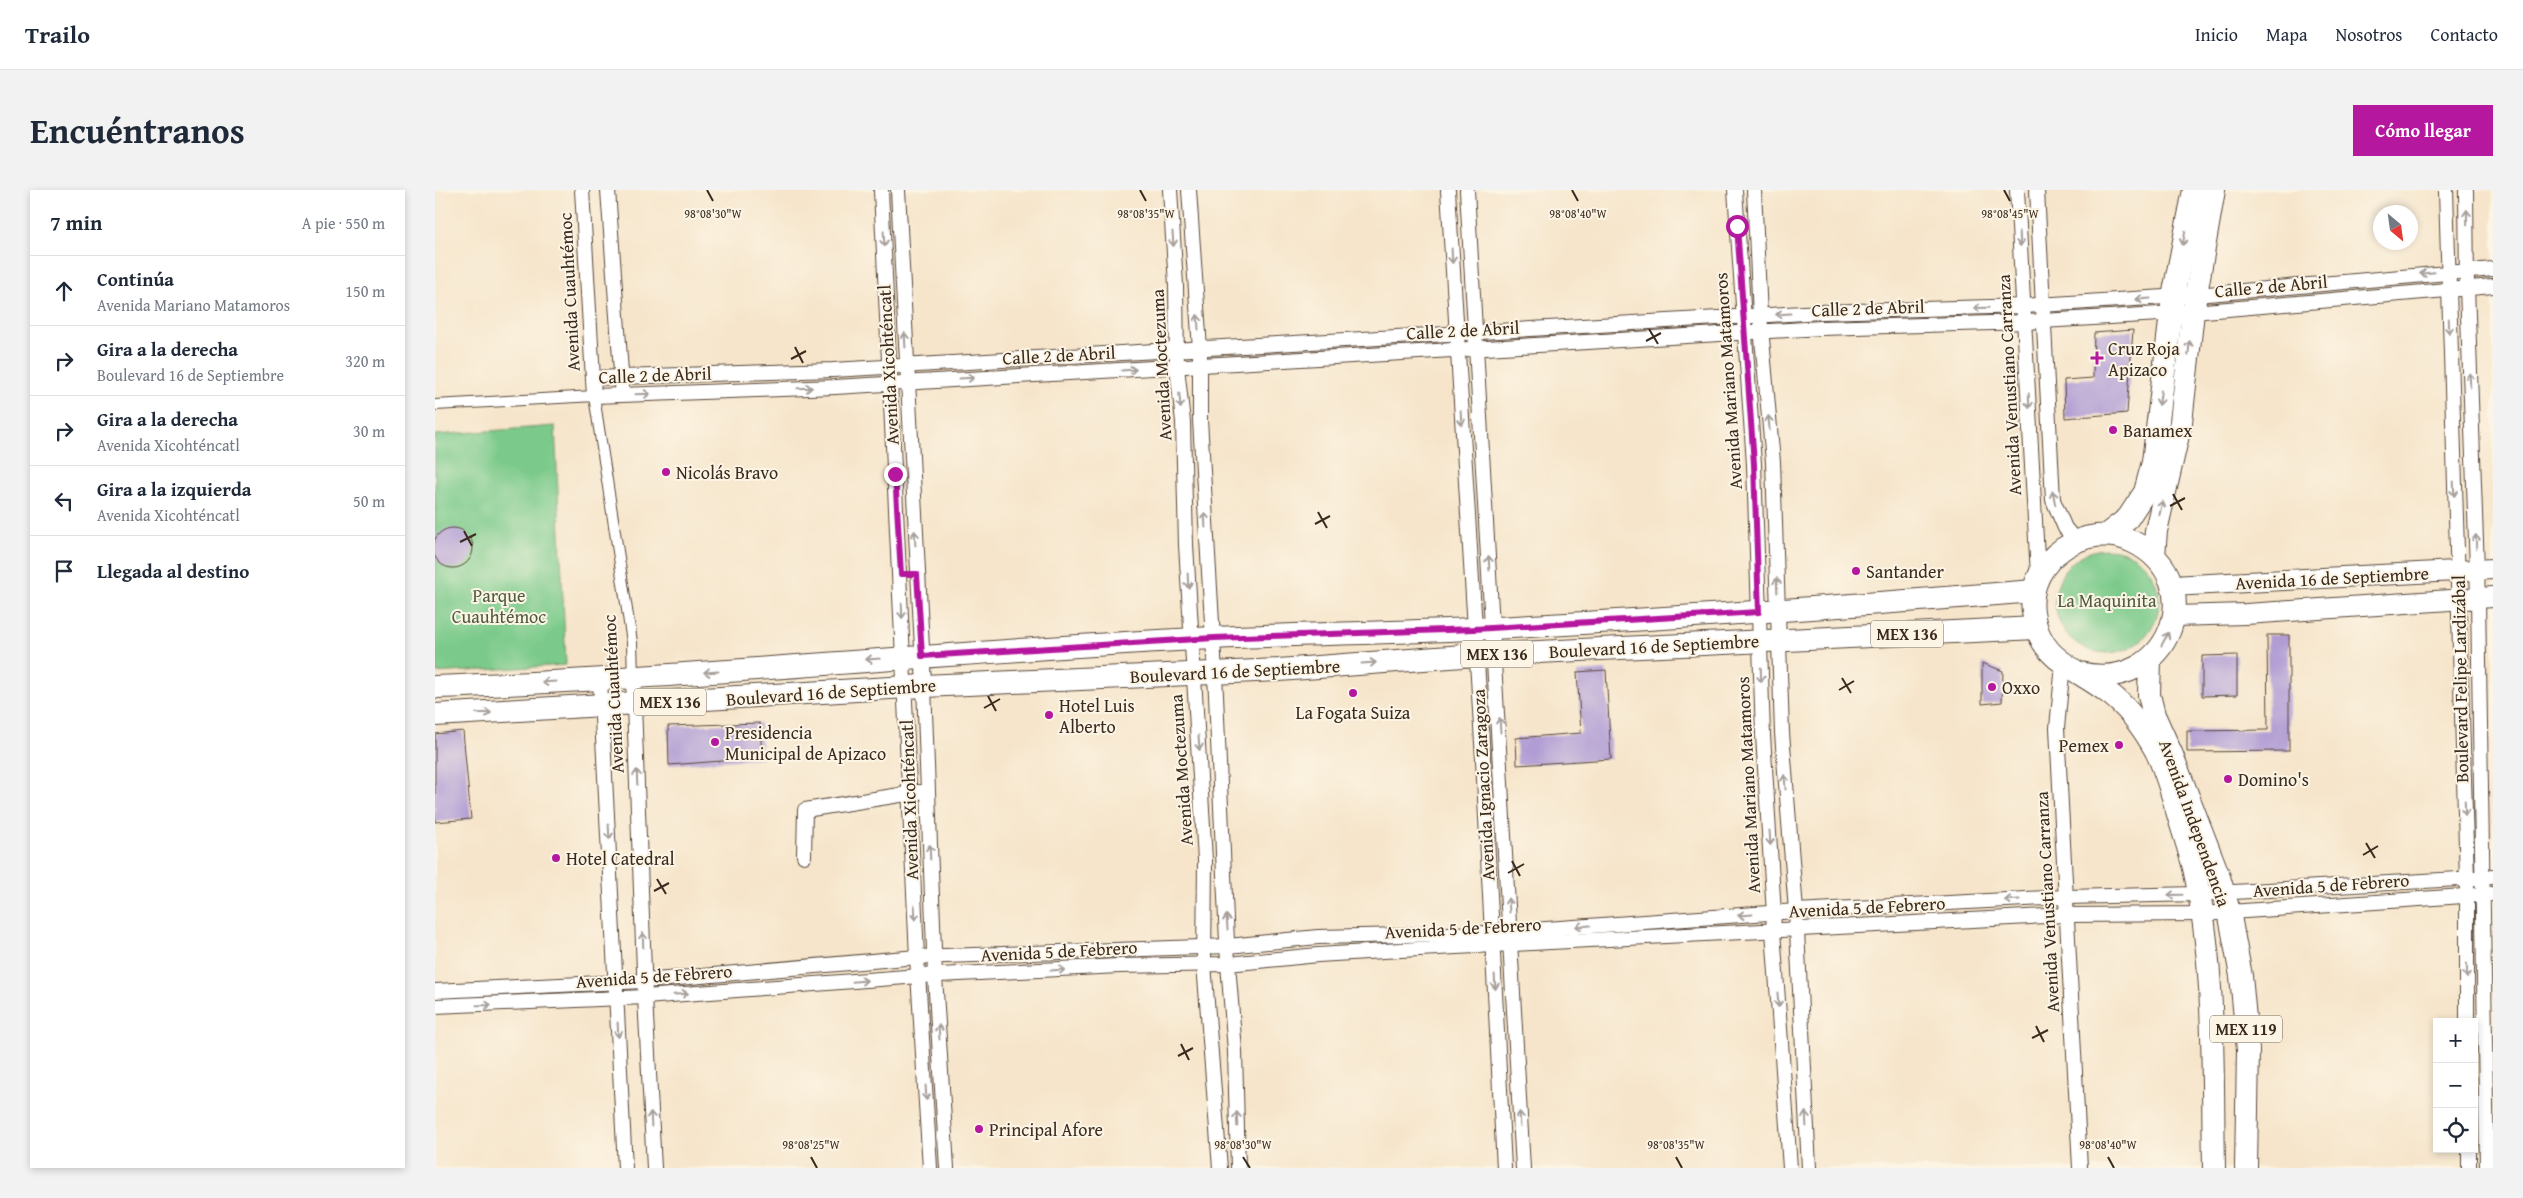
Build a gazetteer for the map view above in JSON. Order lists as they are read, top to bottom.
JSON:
{
  "streets": {
    "main road": [
      "Avenida 16 de Septiembre",
      "MEX 136",
      "Boulevard 16 de Septiembre",
      "Avenida Independencia",
      "MEX 119"
    ],
    "street": [
      "Calle 2 de Abril",
      "Avenida Cuauhtémoc",
      "Avenida Xicohténcatl",
      "Avenida Moctezuma",
      "Avenida Mariano Matamoros",
      "Avenida Venustiano Carranza",
      "Boulevard Felipe Lardizábal",
      "Avenida Ignacio Zaragoza",
      "Avenida 5 de Febrero"
    ]
  },
  "crossings": [
    ["Calle 2 de Abril", "Avenida Cuauhtémoc"],
    ["Calle 2 de Abril", "Avenida Xicohténcatl"],
    ["Calle 2 de Abril", "Avenida Moctezuma"],
    ["Calle 2 de Abril", "Avenida Mariano Matamoros"],
    ["Calle 2 de Abril", "Avenida Venustiano Carranza"],
    ["Calle 2 de Abril", "Boulevard Felipe Lardizábal"],
    ["Calle 2 de Abril", "Avenida Ignacio Zaragoza"],
    ["Avenida Cuauhtémoc", "Boulevard 16 de Septiembre"],
    ["Avenida Cuauhtémoc", "Avenida 5 de Febrero"],
    ["Avenida Xicohténcatl", "Boulevard 16 de Septiembre"],
    ["Avenida Xicohténcatl", "Avenida 5 de Febrero"],
    ["Avenida Moctezuma", "Boulevard 16 de Septiembre"],
    ["Avenida Moctezuma", "Avenida 5 de Febrero"],
    ["Avenida Mariano Matamoros", "Boulevard 16 de Septiembre"],
    ["Avenida Mariano Matamoros", "Avenida 5 de Febrero"],
    ["Avenida Venustiano Carranza", "Avenida 16 de Septiembre"],
    ["Avenida Venustiano Carranza", "Boulevard 16 de Septiembre"],
    ["Avenida Venustiano Carranza", "Avenida Independencia"],
    ["Avenida Venustiano Carranza", "Avenida 5 de Febrero"],
    ["Avenida 16 de Septiembre", "Boulevard 16 de Septiembre"],
    ["Avenida 16 de Septiembre", "Boulevard Felipe Lardizábal"],
    ["Avenida 16 de Septiembre", "Avenida Independencia"],
    ["Boulevard 16 de Septiembre", "Avenida Ignacio Zaragoza"],
    ["Boulevard 16 de Septiembre", "Avenida Independencia"],
    ["Boulevard Felipe Lardizábal", "Avenida 5 de Febrero"],
    ["Avenida Ignacio Zaragoza", "Avenida 5 de Febrero"],
    ["Avenida Independencia", "Avenida 5 de Febrero"]
  ],
  "parks": ["Parque Cuauhtémoc", "La Maquinita"],
  "places": {
    "health": ["Cruz Roja Apizaco"],
    "other": [
      "Banamex",
      "Nicolás Bravo",
      "Santander",
      "Oxxo",
      "La Fogata Suiza",
      "Hotel Luis Alberto",
      "Presidencia Municipal de Apizaco",
      "Pemex",
      "Domino's",
      "Hotel Catedral",
      "Principal Afore"
    ]
  },
  "north": "bottom right",
  "page": {
    "header": "Trailo",
    "nav": [
      "Inicio",
      "Mapa",
      "Nosotros",
      "Contacto"
    ],
    "title": "Encuéntranos",
    "buttons": "Cómo llegar",
    "heading": ["7 min", "A pie · 550 m"],
    "list": [
      ["Continúa", "Avenida Mariano Matamoros", "150 m"],
      ["Gira a la derecha", "Boulevard 16 de Septiembre", "320 m"],
      ["Gira a la derecha", "Avenida Xicohténcatl", "30 m"],
      ["Gira a la izquierda", "Avenida Xicohténcatl", "50 m"],
      "Llegada al destino"
    ],
    "map_buttons": ["+", "−"]
  },
  "coordinates": [
    "98°08'30\"W",
    "98°08'35\"W",
    "98°08'40\"W",
    "98°08'45\"W",
    "98°08'25\"W"
  ]
}
